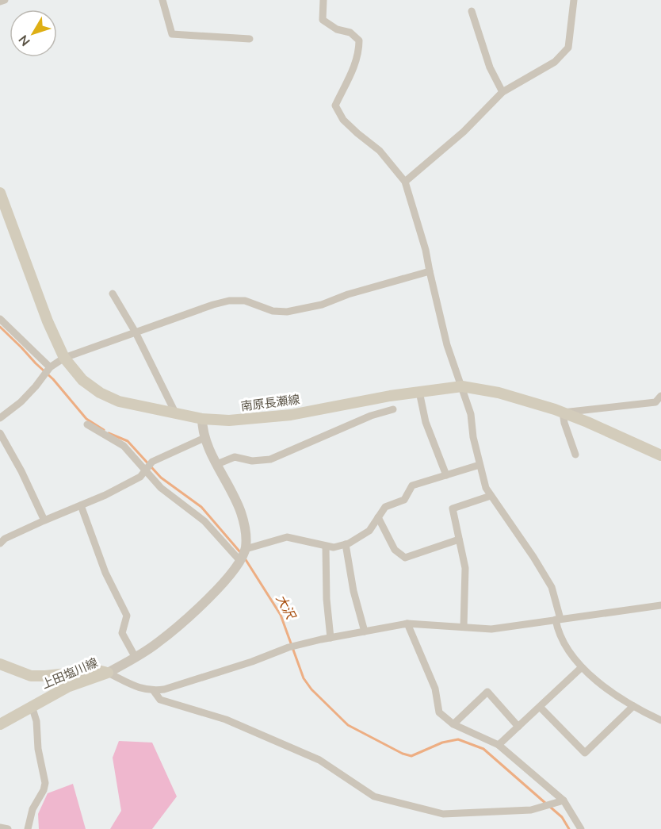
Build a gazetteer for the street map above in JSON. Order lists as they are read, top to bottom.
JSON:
{
  "streets": {
    "main road": ["南原長瀬線", "上田塩川線"]
  },
  "water": ["大沢"],
  "north": "bottom left"
}
